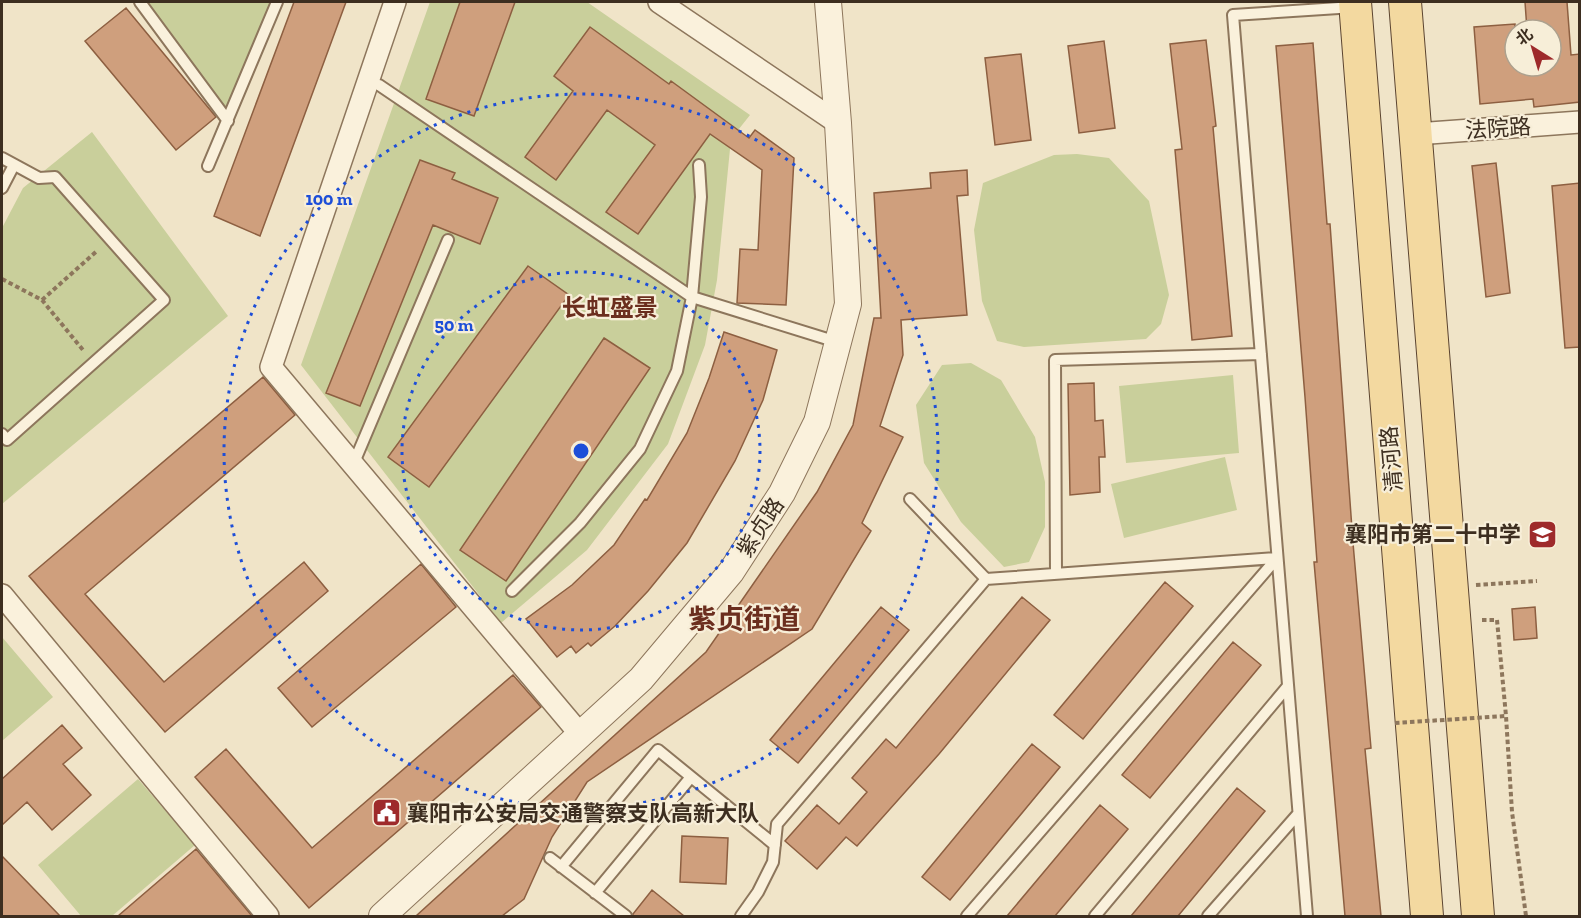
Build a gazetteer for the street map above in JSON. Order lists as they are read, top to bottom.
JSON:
{
  "streets": {
    "main road": ["清河路"],
    "street": ["法院路", "紫贞路"]
  },
  "districts": ["长虹盛景", "紫贞街道"],
  "places": {
    "school or university": ["襄阳市第二十中学"],
    "public building": ["襄阳市公安局交通警察支队高新大队"]
  },
  "north": "top left",
  "rings": ["100 m", "50 m"]
}
